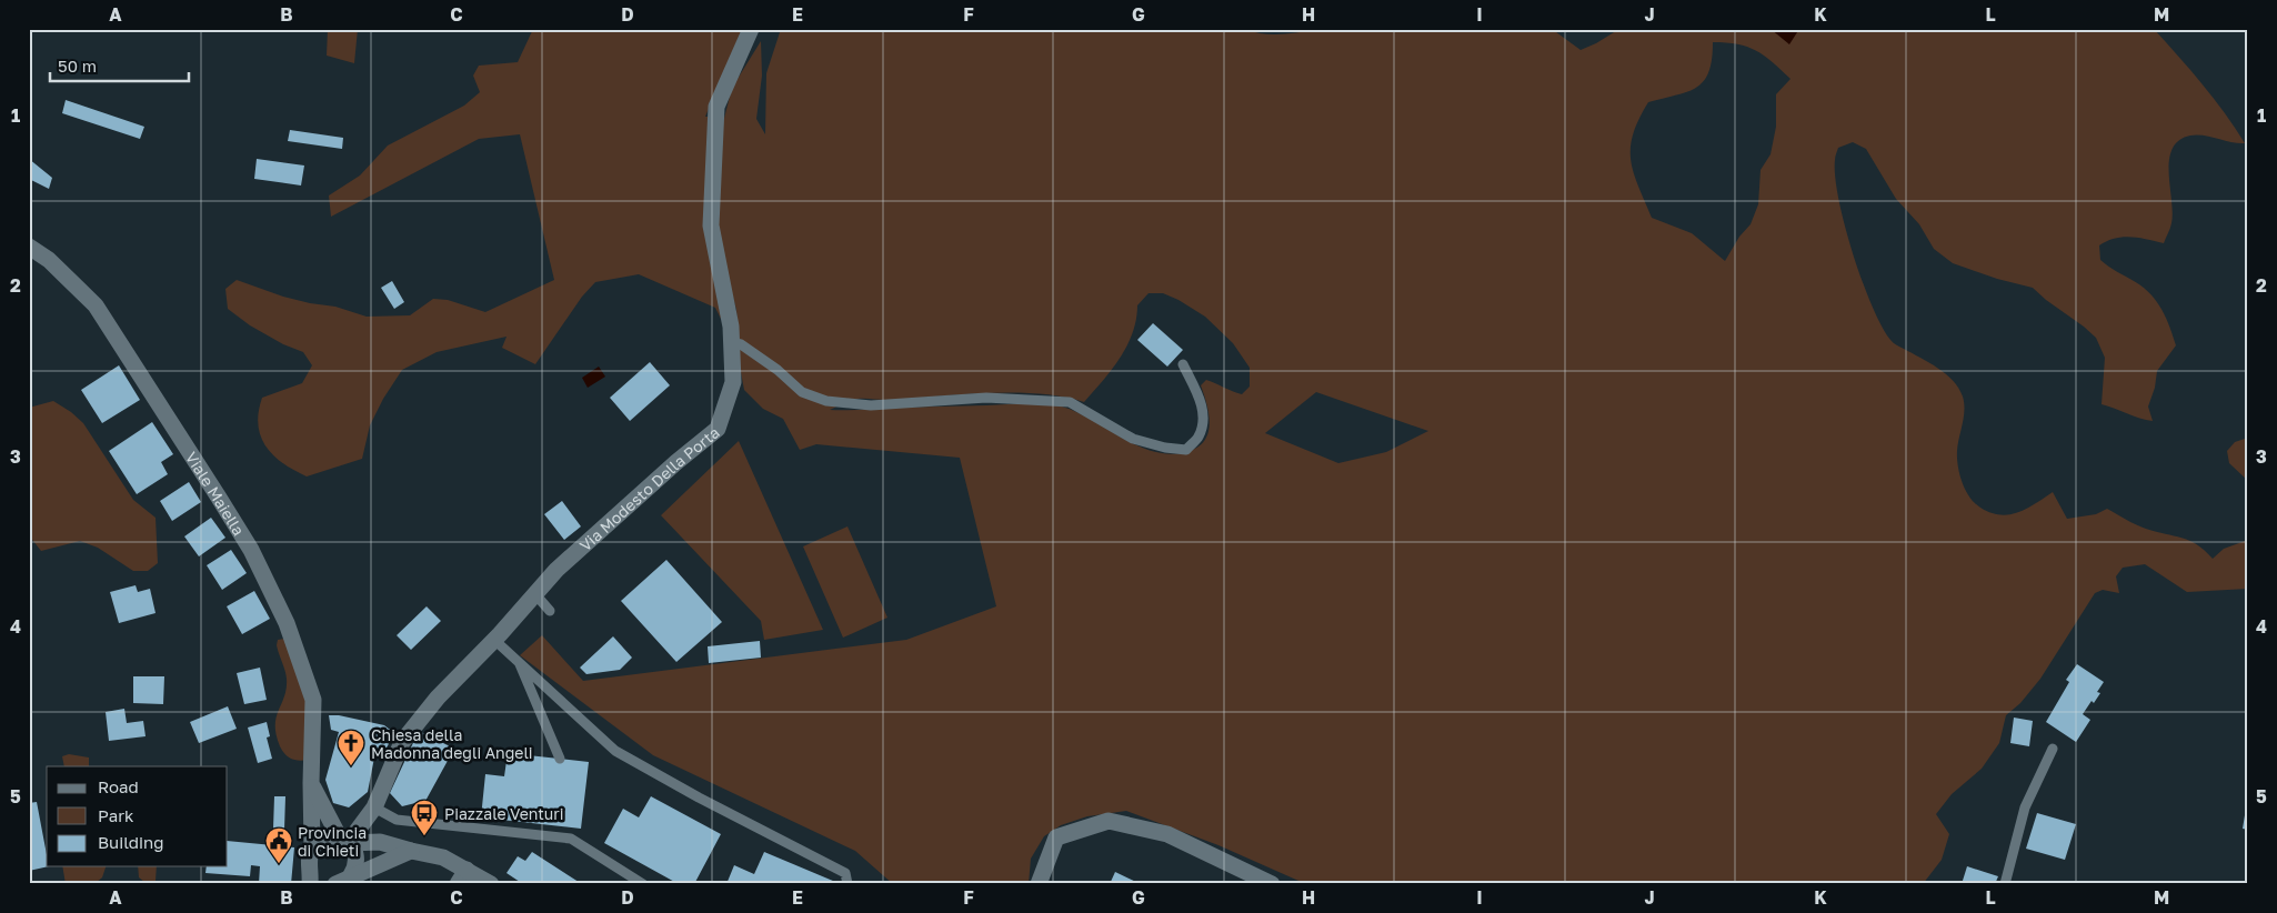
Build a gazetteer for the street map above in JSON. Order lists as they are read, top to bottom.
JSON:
{
  "streets": {
    "main road": ["Via Modesto Della Porta", "Viale Maiella"]
  },
  "places": {
    "church": ["Chiesa della Madonna degli Angeli"],
    "bus stop": ["Piazzale Venturi"],
    "public building": ["Provincia di Chieti"]
  },
  "legend": ["Road", "Park", "Building"],
  "scale_bar": "50 m",
  "grid": {
    "columns": [
      "A",
      "B",
      "C",
      "D",
      "E",
      "F",
      "G",
      "H",
      "I",
      "J",
      "K",
      "L",
      "M"
    ],
    "rows": [
      "1",
      "2",
      "3",
      "4",
      "5"
    ]
  }
}
